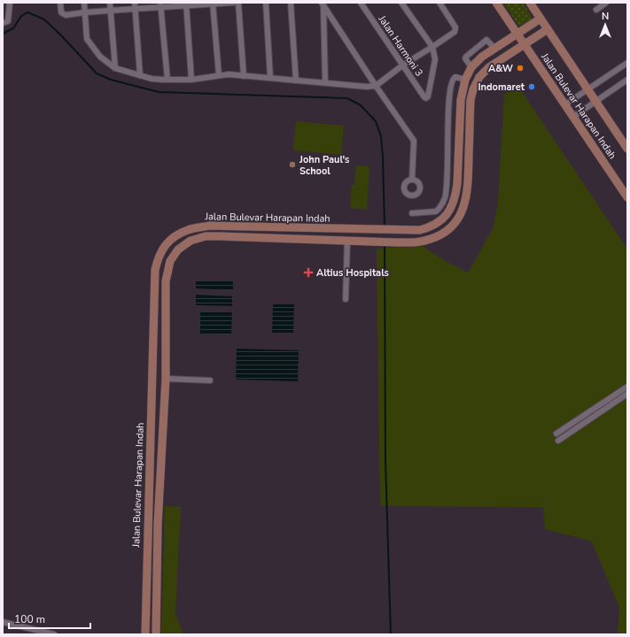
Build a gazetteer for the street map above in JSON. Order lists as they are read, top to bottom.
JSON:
{
  "streets": {
    "street": ["Jalan Harmoni 3", "Jalan Bulevar Harapan Indah"]
  },
  "places": {
    "other": ["A&W", "Indomaret", "John Paul's School"],
    "health": ["Altius Hospitals"]
  },
  "scale_bar": "100 m",
  "north": "top"
}
